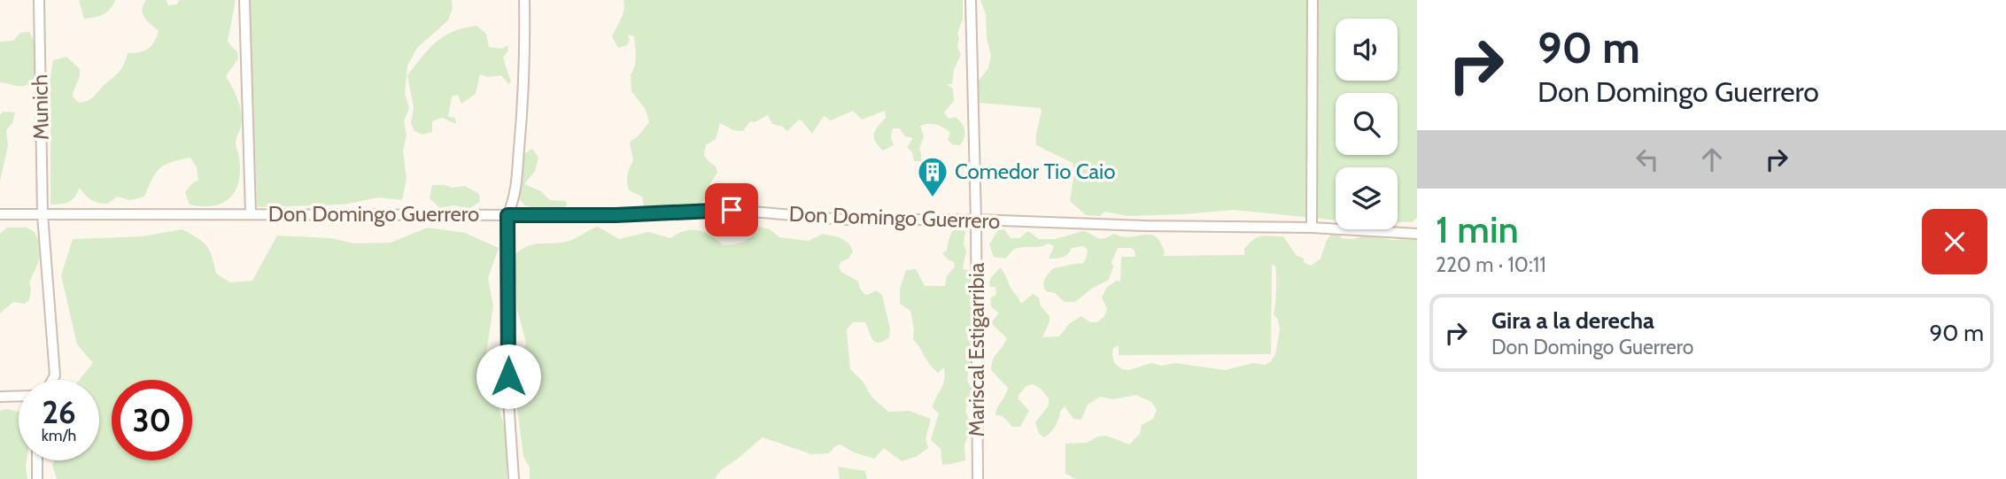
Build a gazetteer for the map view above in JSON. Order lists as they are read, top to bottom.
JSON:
{
  "streets": {
    "street": ["Munich", "Don Domingo Guerrero", "Mariscal Estigarribia"]
  },
  "crossings": [
    ["Munich", "Don Domingo Guerrero"],
    ["Don Domingo Guerrero", "Mariscal Estigarribia"]
  ],
  "places": {
    "building": ["Comedor Tio Caio"]
  },
  "page": {
    "turn": ["90 m", "Don Domingo Guerrero"],
    "heading": ["1 min", "220 m · 10:11"],
    "list": [
      {
        "name": "Gira a la derecha",
        "note": "Don Domingo Guerrero",
        "value": "90 m"
      }
    ],
    "speed": "26 km/h",
    "limit": "30"
  }
}
